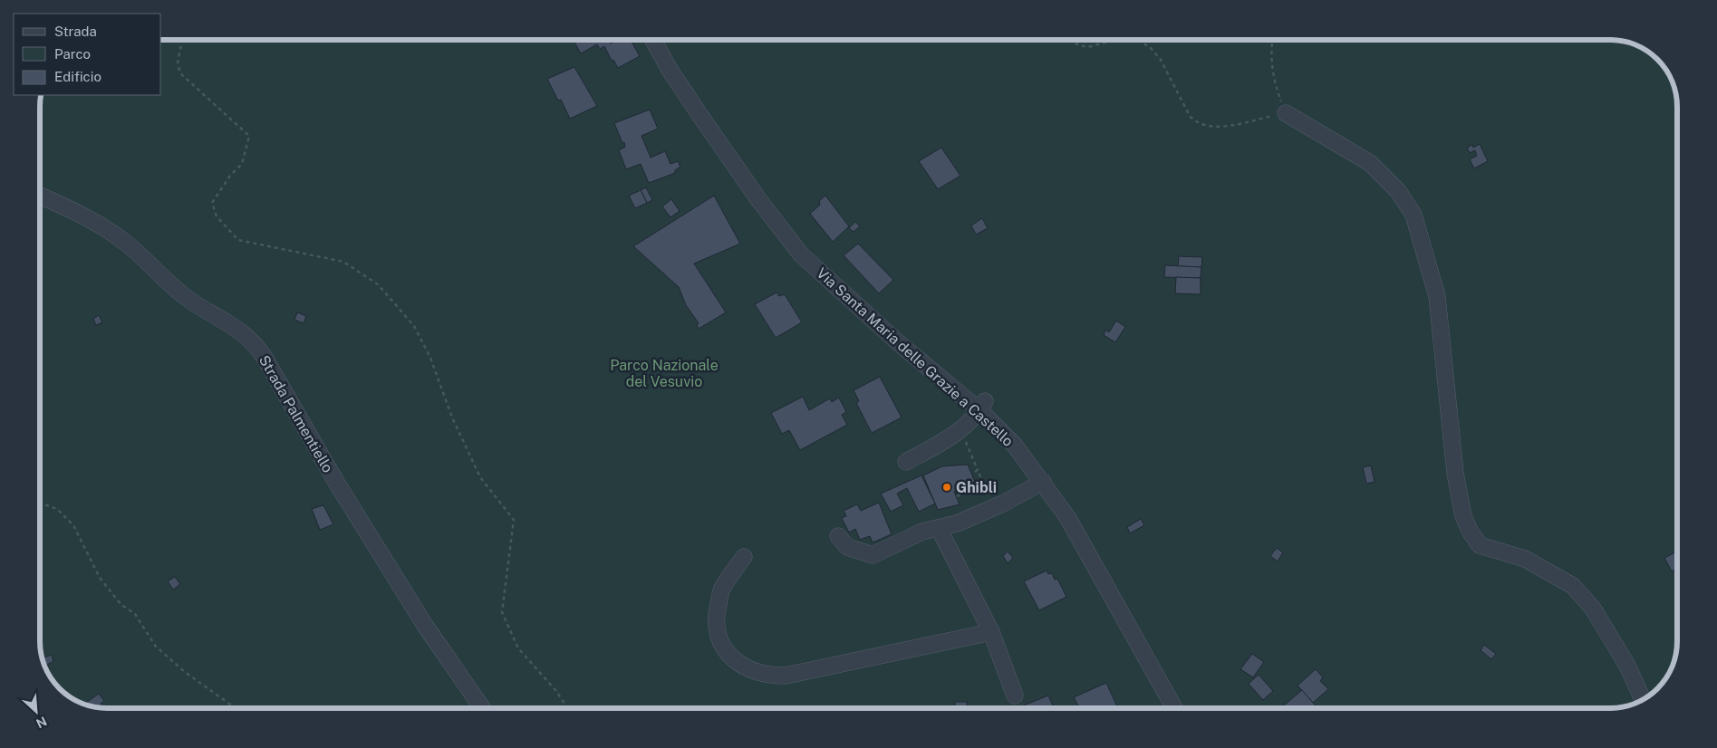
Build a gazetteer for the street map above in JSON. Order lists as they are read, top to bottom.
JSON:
{
  "streets": {
    "street": ["Via Santa Maria delle Grazie a Castello", "Strada Palmentiello"]
  },
  "parks": ["Parco Nazionale del Vesuvio"],
  "places": ["Ghibli"],
  "legend": ["Strada", "Parco", "Edificio"],
  "north": "bottom right"
}
